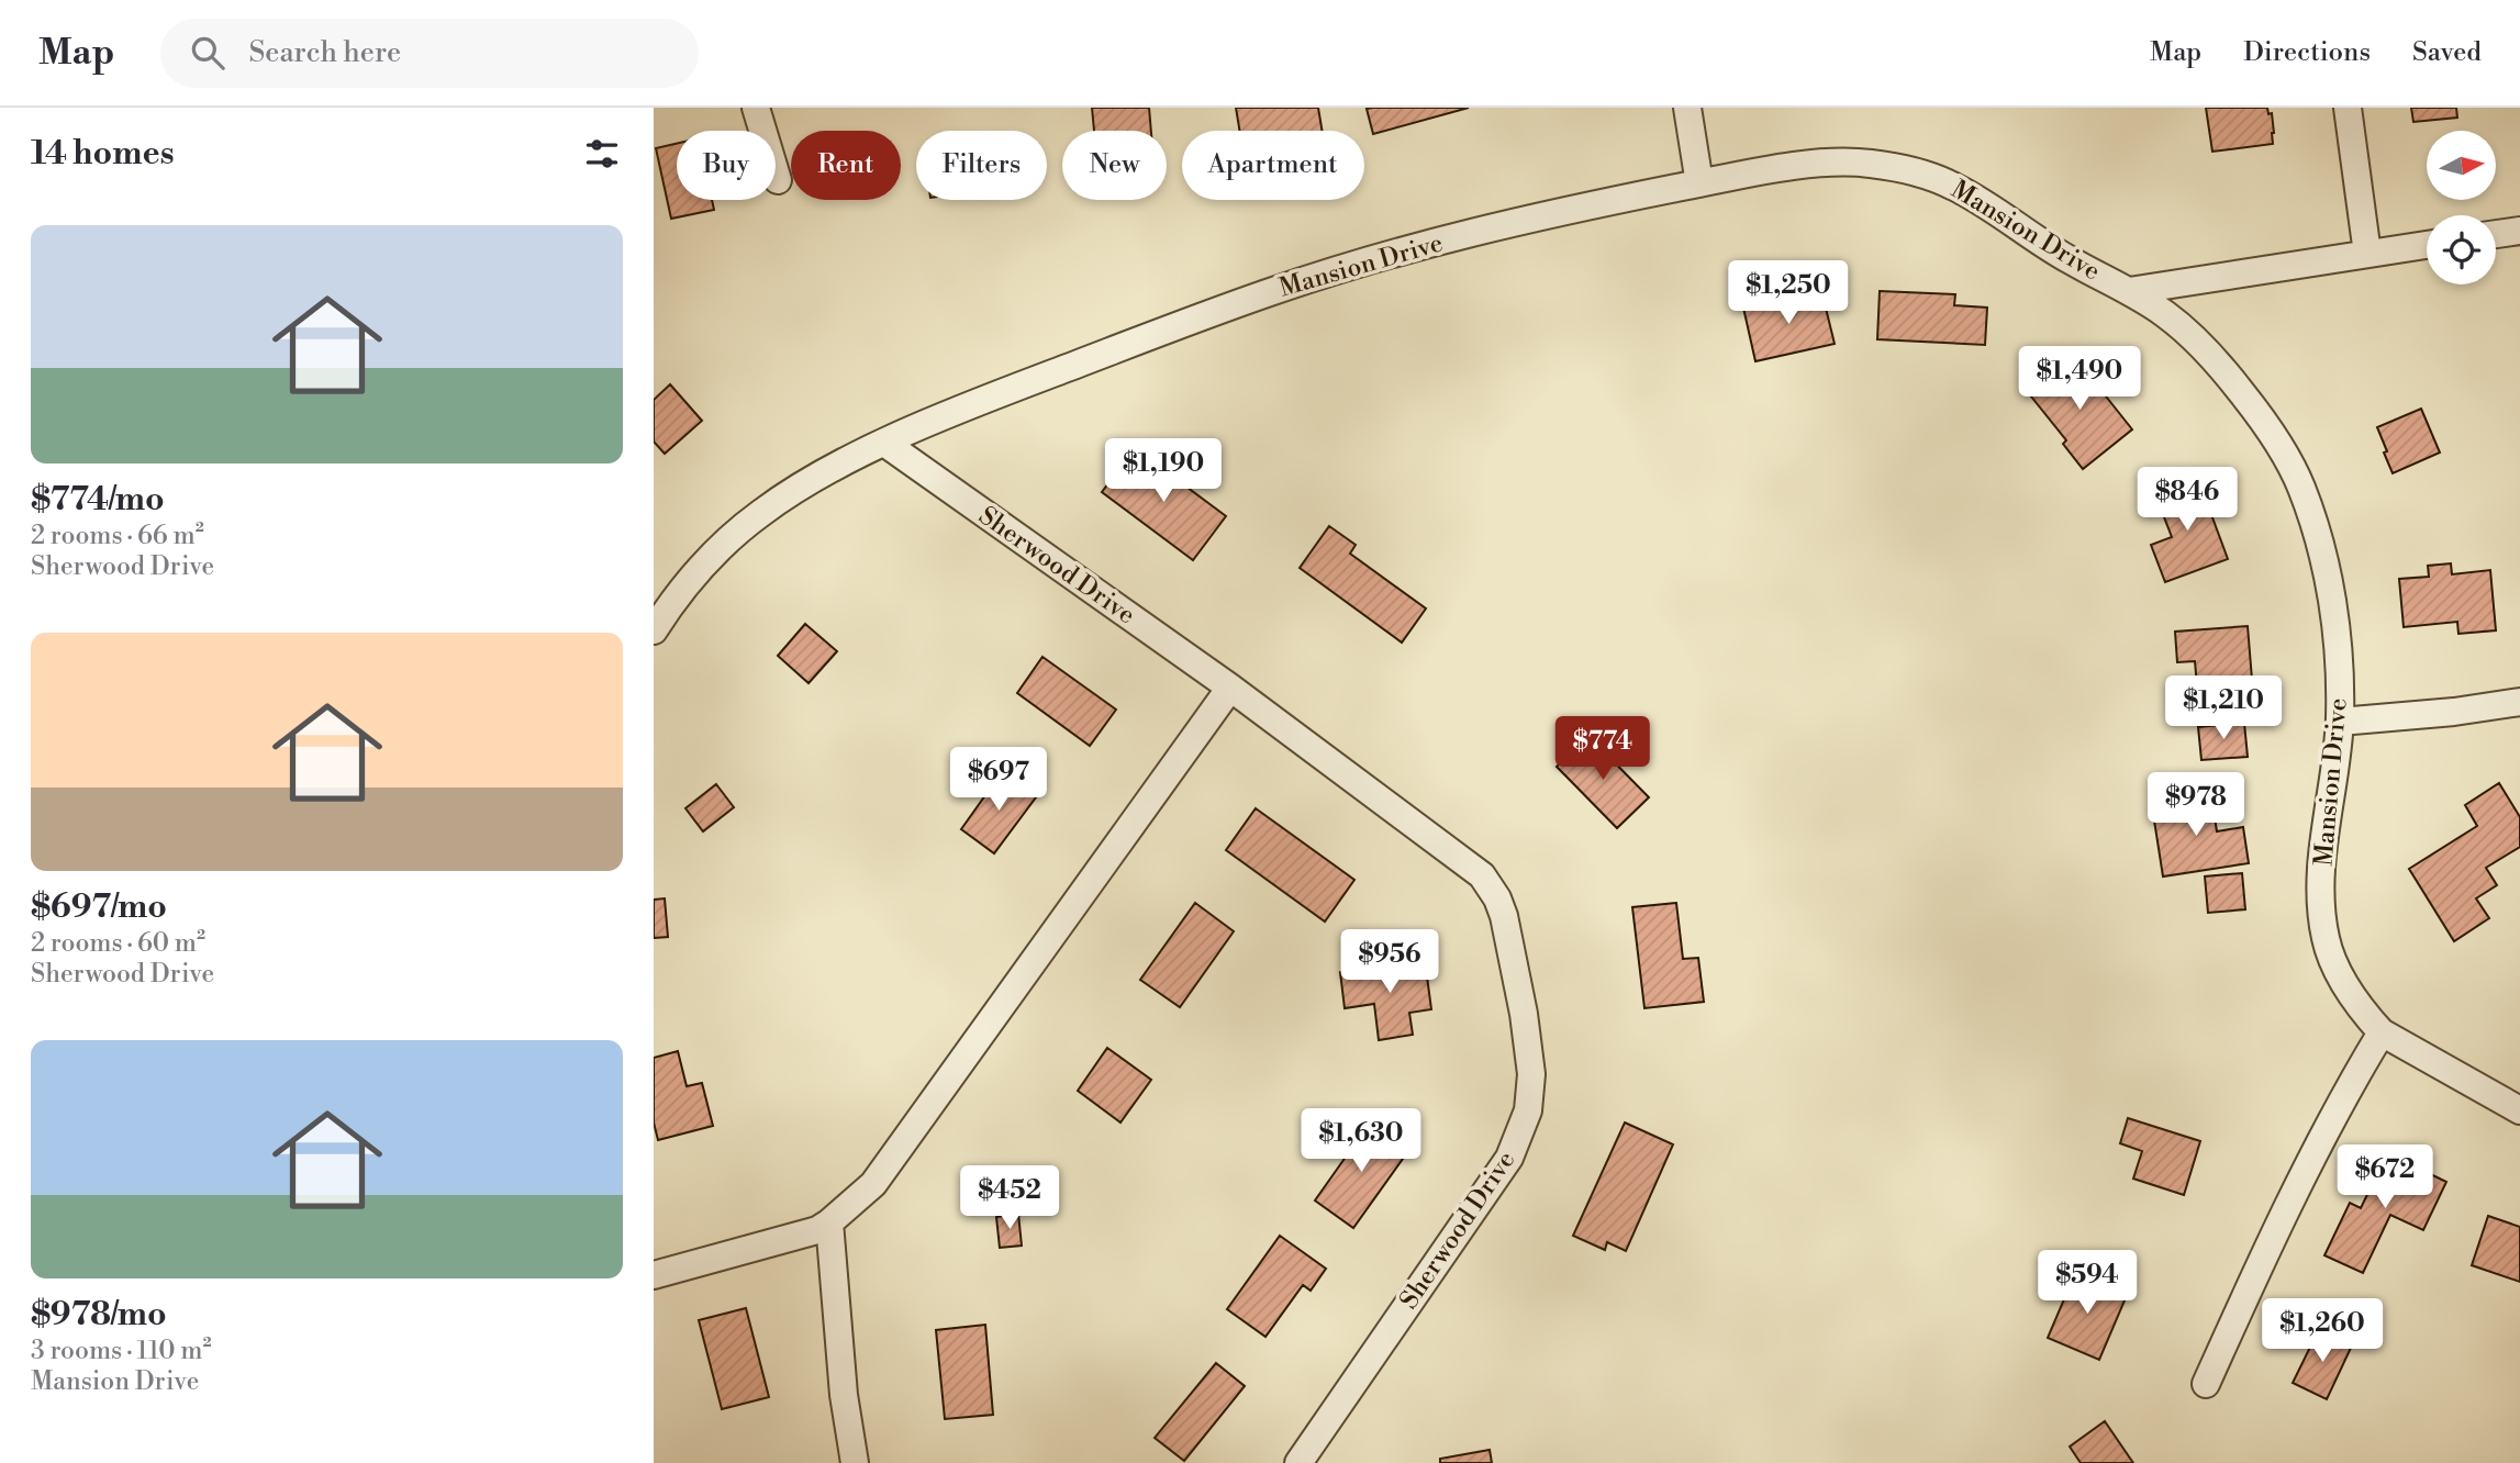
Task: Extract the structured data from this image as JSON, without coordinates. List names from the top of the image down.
{
  "streets": {
    "street": ["Mansion Drive", "Sherwood Drive"]
  },
  "crossings": [
    ["Mansion Drive", "Sherwood Drive"]
  ],
  "north": "right",
  "page": {
    "header": "Map",
    "search": "Search here",
    "nav": ["Map", "Directions", "Saved"],
    "heading": "14 homes",
    "chip": [
      "Buy",
      "Rent",
      "Filters",
      "New",
      "Apartment"
    ],
    "list": [
      {
        "name": "$774/mo",
        "note": "2 rooms · 66 m² · Sherwood Drive"
      },
      {
        "name": "$697/mo",
        "note": "2 rooms · 60 m² · Sherwood Drive"
      },
      {
        "name": "$978/mo",
        "note": "3 rooms · 110 m² · Mansion Drive"
      }
    ],
    "price": [
      "$1,250",
      "$1,490",
      "$1,190",
      "$846",
      "$1,210",
      "$774",
      "$697",
      "$978",
      "$956",
      "$1,630",
      "$672",
      "$452",
      "$594",
      "$1,260"
    ]
  }
}
